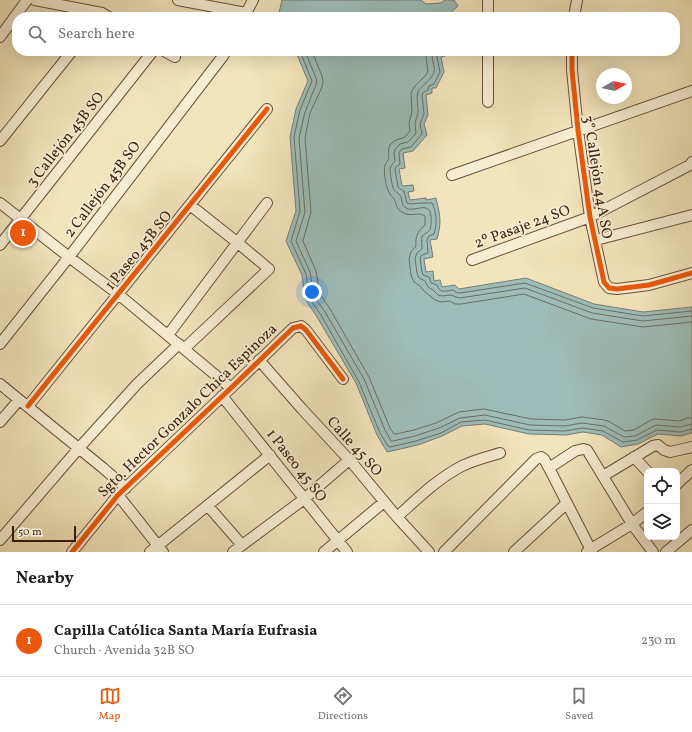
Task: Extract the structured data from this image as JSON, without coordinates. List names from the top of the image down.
{
  "streets": {
    "street": [
      "3 Callejón 45B SO",
      "3° Callejón 44A SO",
      "2 Callejón 45B SO",
      "2º Pasaje 24 SO",
      "1 Paseo 45B SO",
      "Sgto. Hector Gonzalo Chica Espinoza",
      "Calle 45 SO",
      "1 Paseo 45 SO"
    ]
  },
  "crossings": [
    ["3° Callejón 44A SO", "2º Pasaje 24 SO"],
    ["Sgto. Hector Gonzalo Chica Espinoza", "Calle 45 SO"],
    ["Sgto. Hector Gonzalo Chica Espinoza", "1 Paseo 45 SO"]
  ],
  "scale_bar": "50 m",
  "north": "right",
  "page": {
    "search": "Search here",
    "pins": "1",
    "scale": "50 m",
    "heading": "Nearby",
    "list": [
      {
        "mark": "1",
        "name": "Capilla Católica Santa María Eufrasia",
        "note": "Church · Avenida 32B SO",
        "value": "230 m"
      }
    ],
    "nav": ["Map", "Directions", "Saved"]
  }
}
